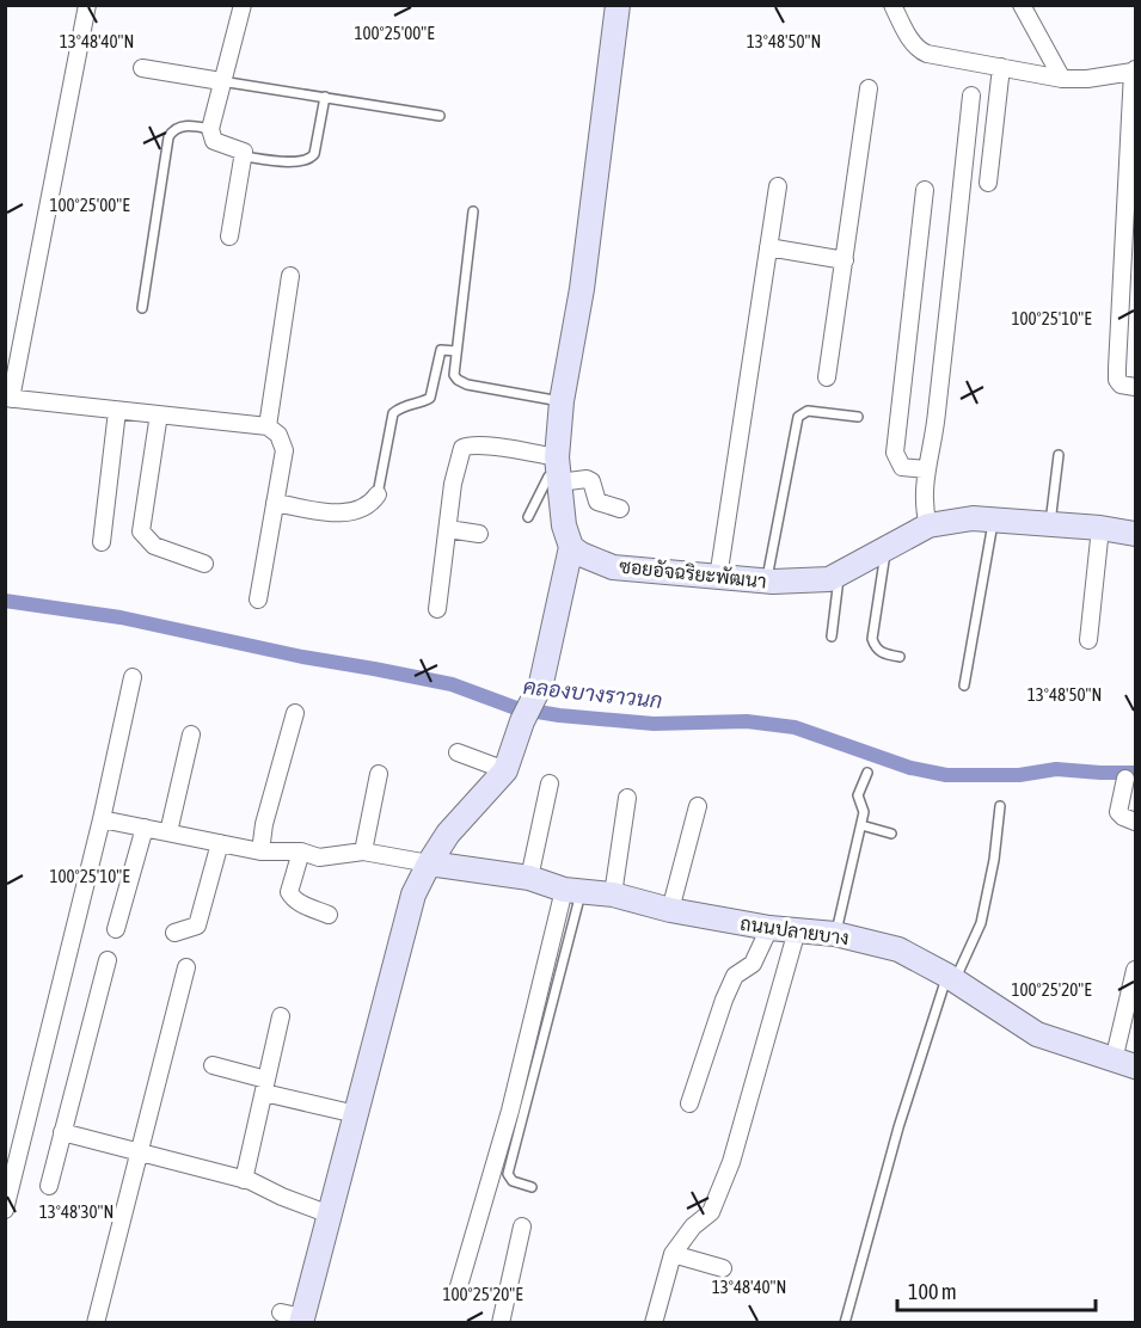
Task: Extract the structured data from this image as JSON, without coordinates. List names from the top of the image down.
{
  "streets": {
    "street": ["ซอยอัจฉริยะพัฒนา", "ถนนปลายบาง"]
  },
  "water": ["คลองบางราวนก"],
  "scale_bar": "100 m",
  "coordinates": [
    "100°25'00\"E",
    "13°48'40\"N",
    "13°48'50\"N",
    "100°25'10\"E",
    "100°25'20\"E",
    "13°48'30\"N"
  ]
}
